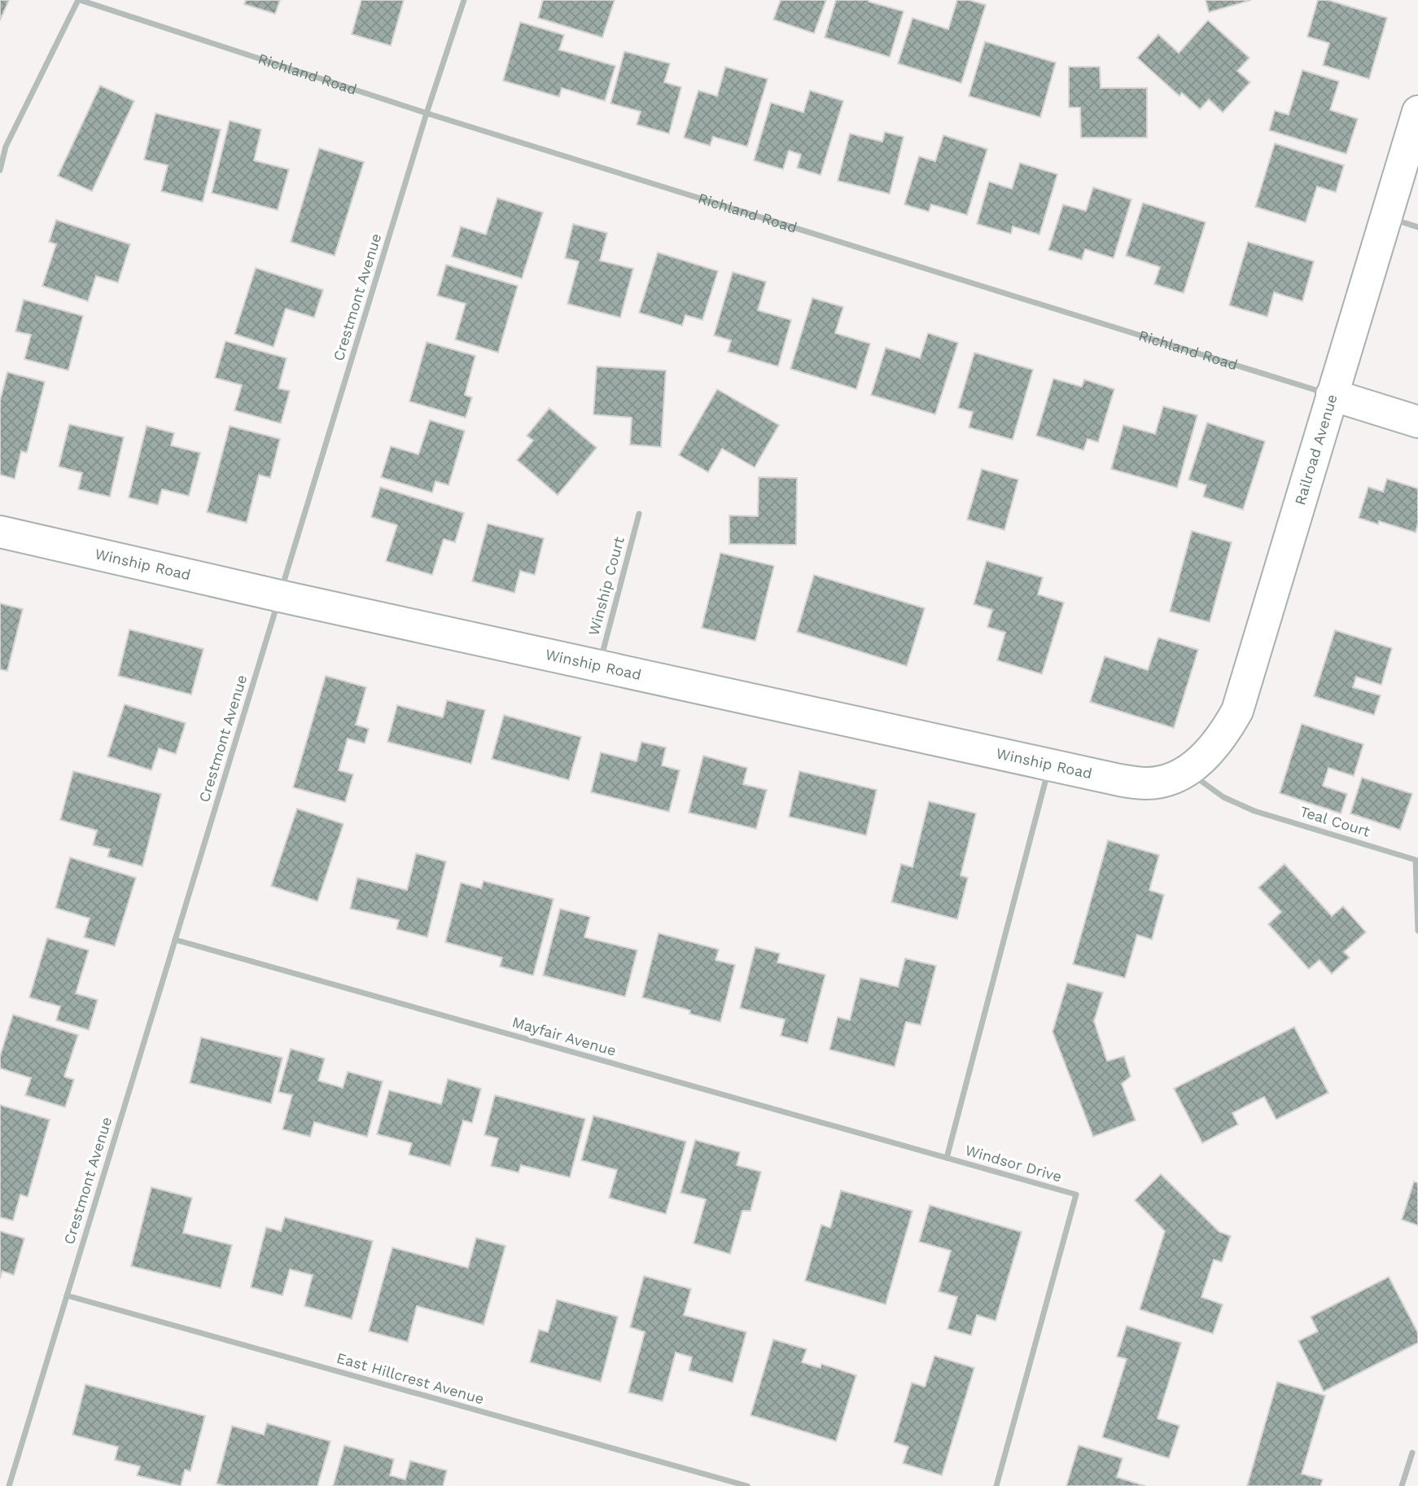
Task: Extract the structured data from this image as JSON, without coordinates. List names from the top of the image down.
{
  "streets": {
    "street": [
      "Richland Road",
      "Crestmont Avenue",
      "Railroad Avenue",
      "Winship Road",
      "Winship Court",
      "Teal Court",
      "Mayfair Avenue",
      "Windsor Drive",
      "East Hillcrest Avenue"
    ]
  },
  "crossings": [
    ["Richland Road", "Crestmont Avenue"],
    ["Richland Road", "Railroad Avenue"],
    ["Crestmont Avenue", "Winship Road"],
    ["Crestmont Avenue", "Mayfair Avenue"],
    ["Crestmont Avenue", "East Hillcrest Avenue"],
    ["Railroad Avenue", "Winship Road"],
    ["Railroad Avenue", "Teal Court"],
    ["Winship Road", "Winship Court"],
    ["Winship Road", "Teal Court"],
    ["Winship Road", "Windsor Drive"],
    ["Mayfair Avenue", "Windsor Drive"]
  ]
}
